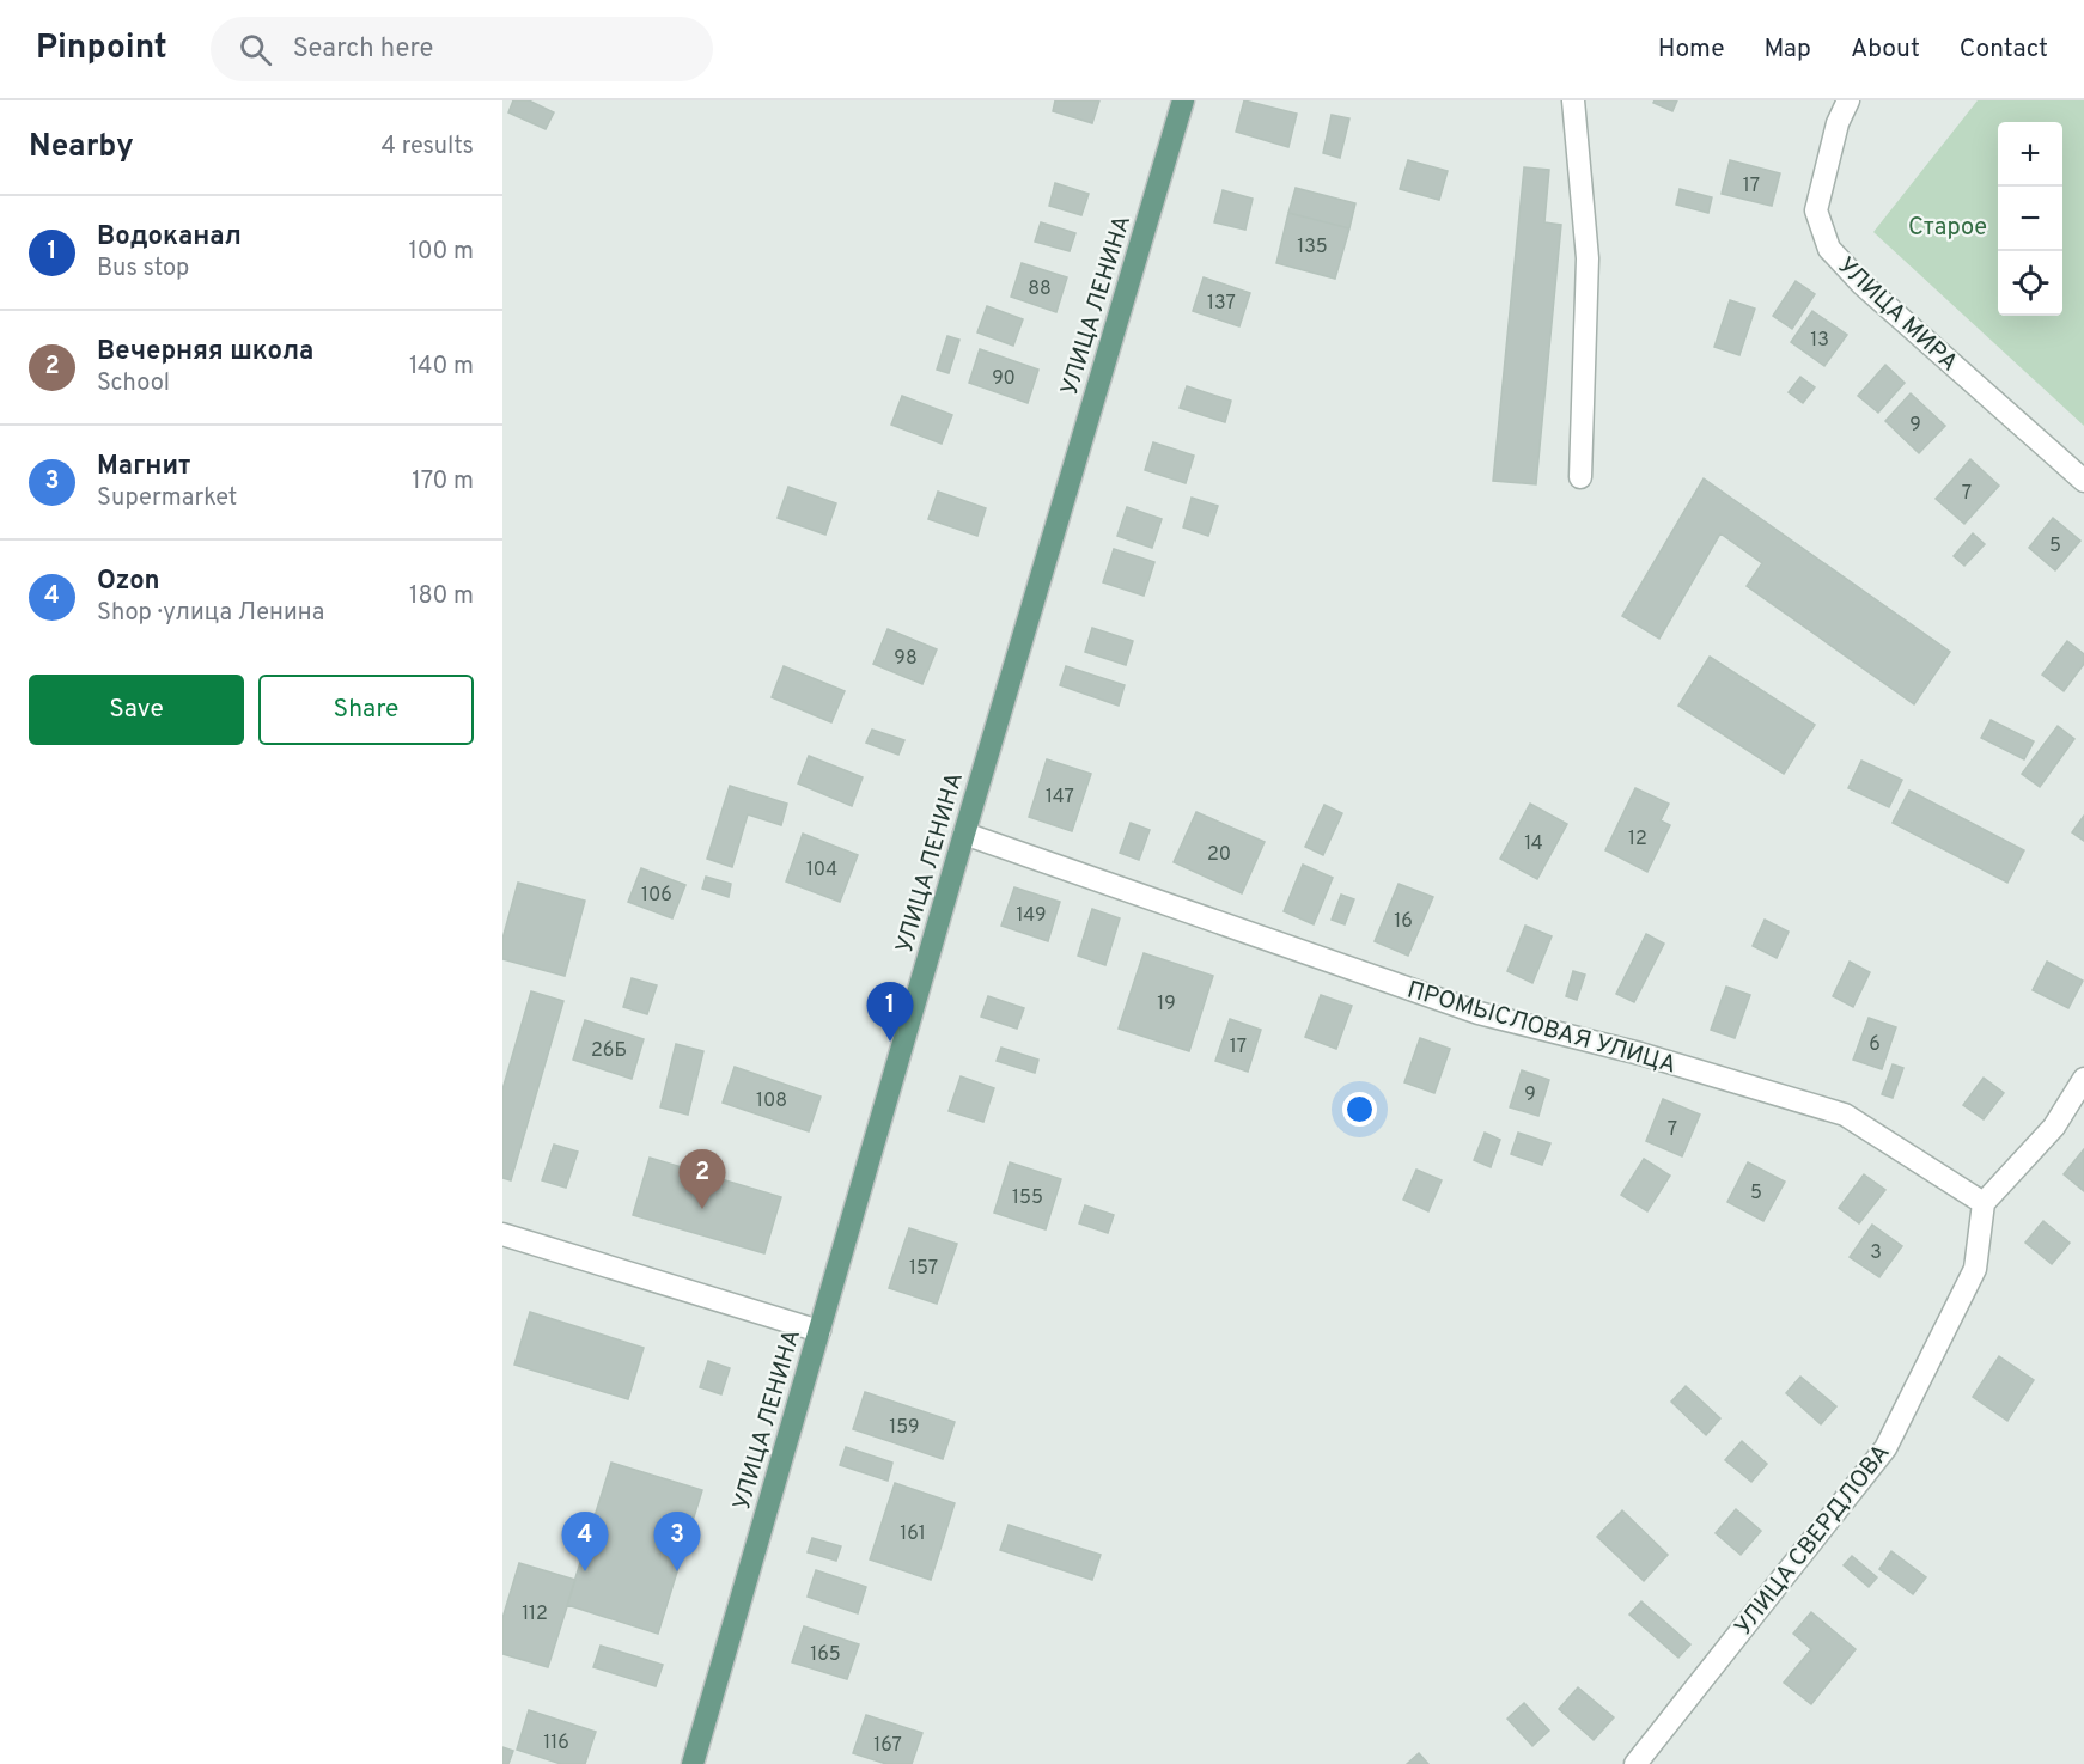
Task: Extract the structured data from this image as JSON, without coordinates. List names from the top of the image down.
{
  "streets": {
    "main road": ["УЛИЦА ЛЕНИНА"],
    "street": ["УЛИЦА МИРА", "ПРОМЫСЛОВАЯ УЛИЦА", "УЛИЦА СВЕРДЛОВА"]
  },
  "crossings": [
    ["УЛИЦА ЛЕНИНА", "ПРОМЫСЛОВАЯ УЛИЦА"],
    ["ПРОМЫСЛОВАЯ УЛИЦА", "УЛИЦА СВЕРДЛОВА"]
  ],
  "parks": ["Старое"],
  "house_numbers": [
    "17",
    "135",
    "88",
    "137",
    "13",
    "90",
    "9",
    "7",
    "5",
    "98",
    "147",
    "12",
    "14",
    "20",
    "104",
    "106",
    "149",
    "16",
    "19",
    "6",
    "17",
    "26Б",
    "9",
    "108",
    "7",
    "5",
    "155",
    "3",
    "157",
    "159",
    "161",
    "112",
    "165",
    "116",
    "167"
  ],
  "page": {
    "header": "Pinpoint",
    "search": "Search here",
    "nav": [
      "Home",
      "Map",
      "About",
      "Contact"
    ],
    "heading": ["Nearby", "4 results"],
    "map_buttons": ["+", "−"],
    "list": [
      {
        "mark": "1",
        "name": "Водоканал",
        "note": "Bus stop",
        "value": "100 m"
      },
      {
        "mark": "2",
        "name": "Вечерняя школа",
        "note": "School",
        "value": "140 m"
      },
      {
        "mark": "3",
        "name": "Магнит",
        "note": "Supermarket",
        "value": "170 m"
      },
      {
        "mark": "4",
        "name": "Ozon",
        "note": "Shop · улица Ленина",
        "value": "180 m"
      }
    ],
    "buttons": ["Save", "Share"],
    "pins": [
      "1",
      "2",
      "3",
      "4"
    ]
  }
}
